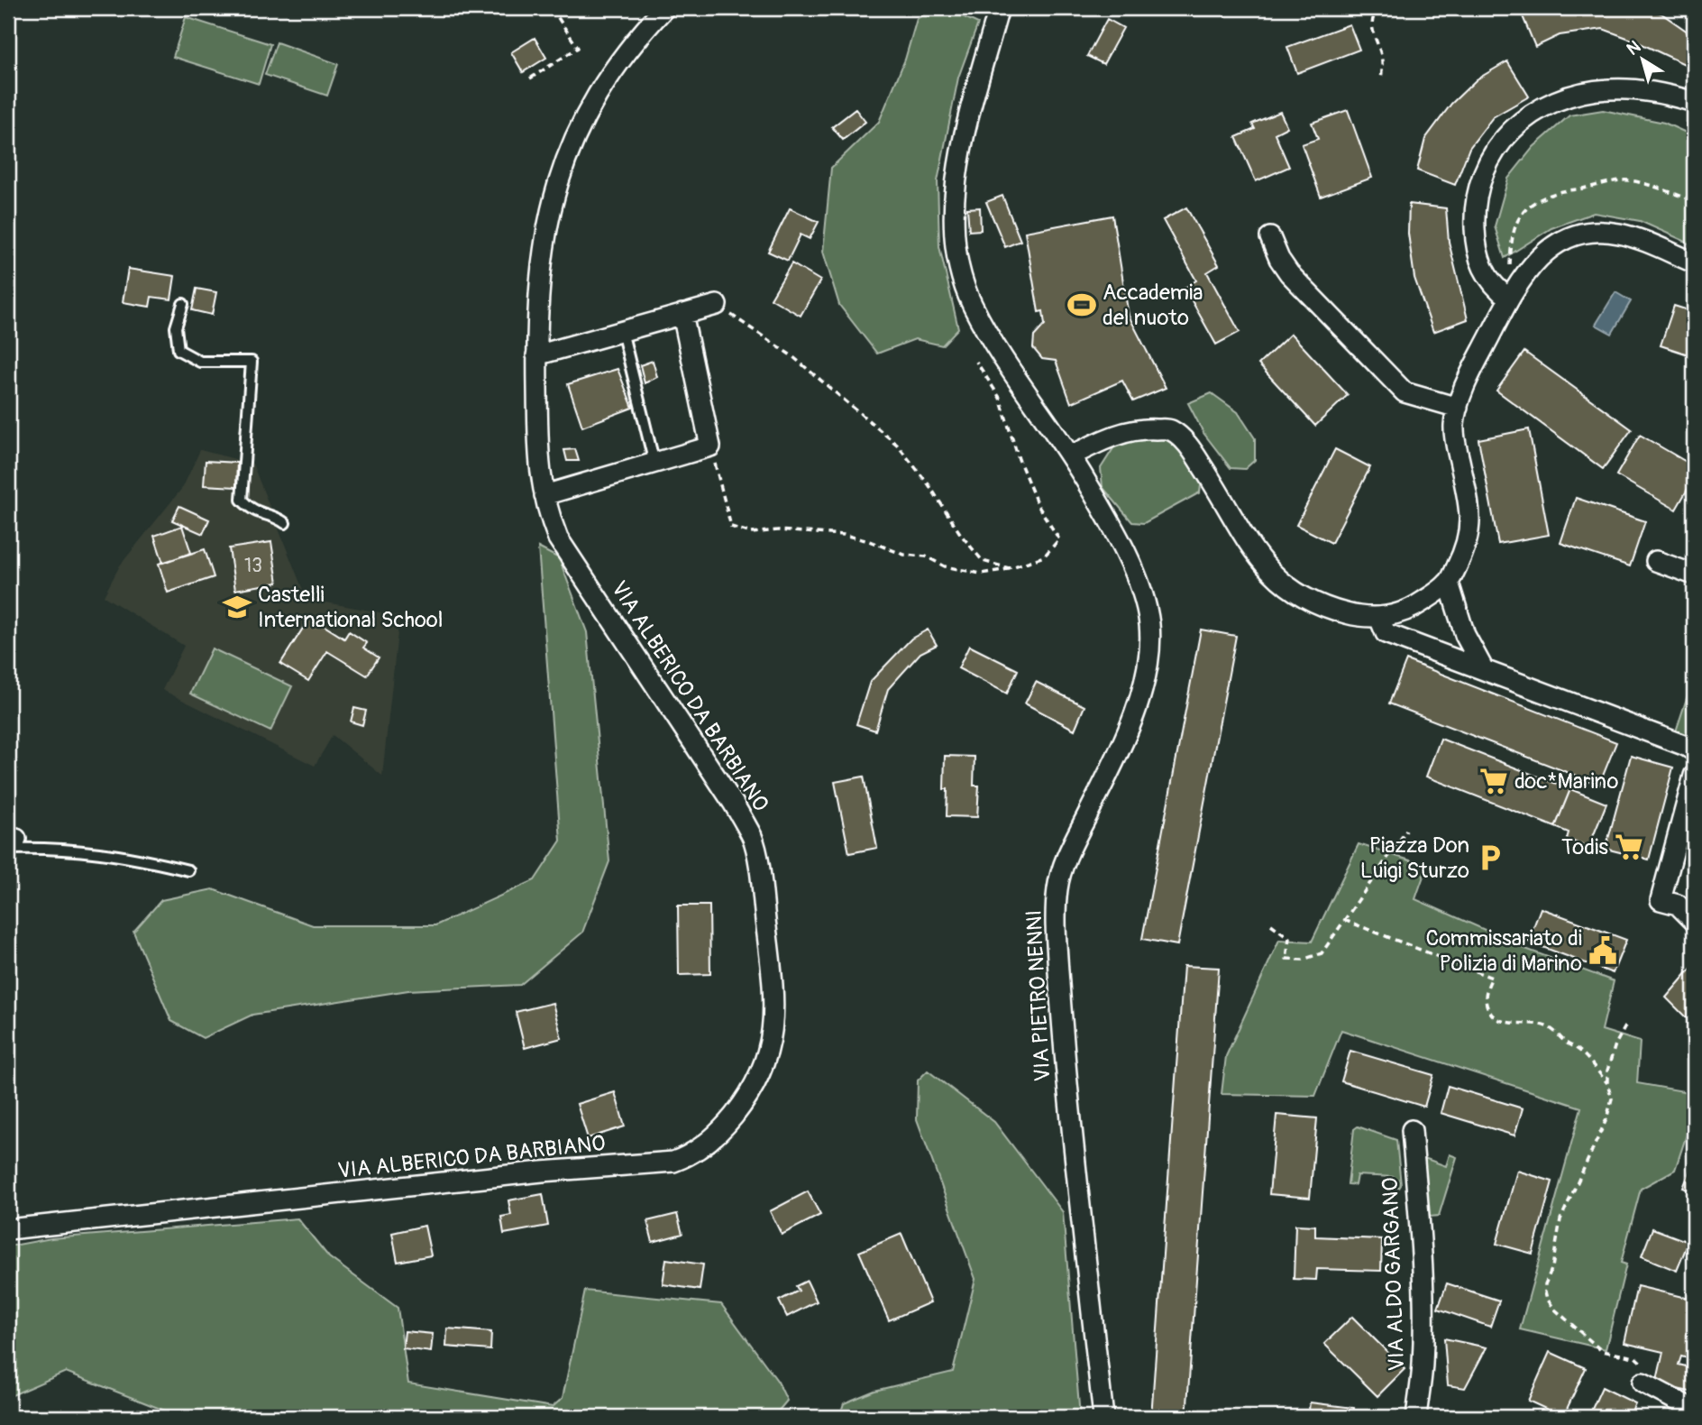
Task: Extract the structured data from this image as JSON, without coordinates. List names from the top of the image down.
{
  "streets": {
    "street": ["VIA ALBERICO DA BARBIANO", "VIA PIETRO NENNI", "VIA ALDO GARGANO"]
  },
  "places": {
    "sports": ["Accademia del nuoto"],
    "school or university": ["Castelli International School"],
    "supermarket": ["doc*Marino", "Todis"],
    "parking": ["Piazza Don Luigi Sturzo"],
    "public building": ["Commissariato di Polizia di Marino"]
  },
  "house_numbers": ["13"],
  "north": "top left"
}
